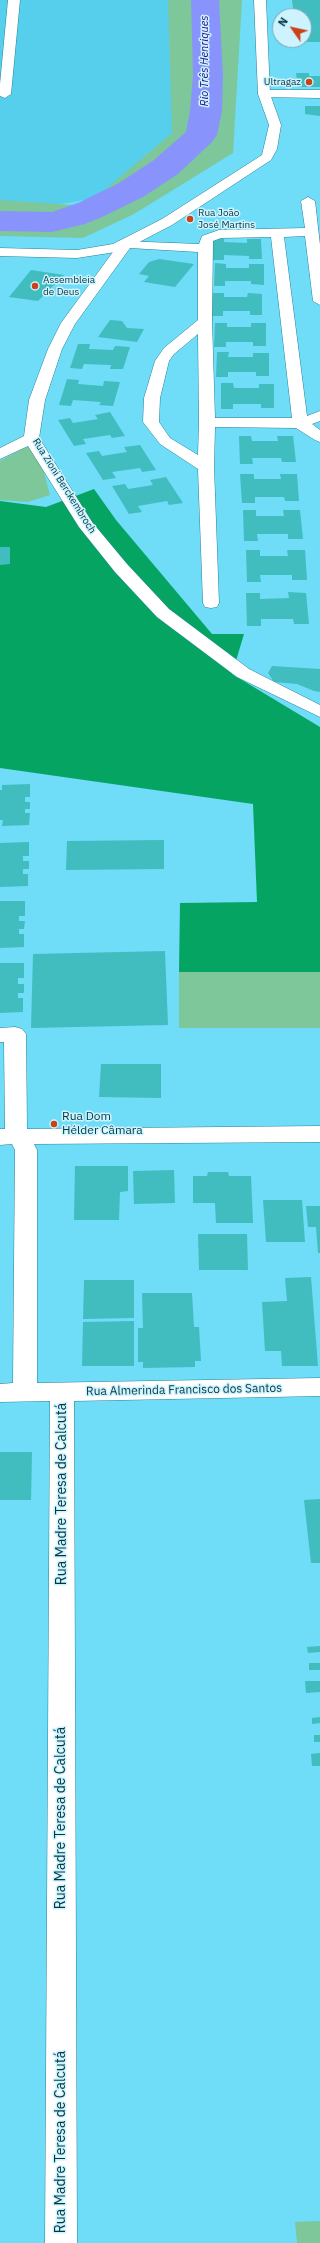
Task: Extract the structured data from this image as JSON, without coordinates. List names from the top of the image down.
{
  "streets": {
    "street": ["Rua Zioni Berckembroch", "Rua Almerinda Francisco dos Santos", "Rua Madre Teresa de Calcutá"]
  },
  "crossings": [
    ["Rua Almerinda Francisco dos Santos", "Rua Madre Teresa de Calcutá"]
  ],
  "water": ["Rio Três Henriques"],
  "places": [
    "Ultragaz",
    "Rua João José Martins",
    "Assembleia de Deus",
    "Rua Dom Hélder Câmara"
  ],
  "north": "top left"
}
